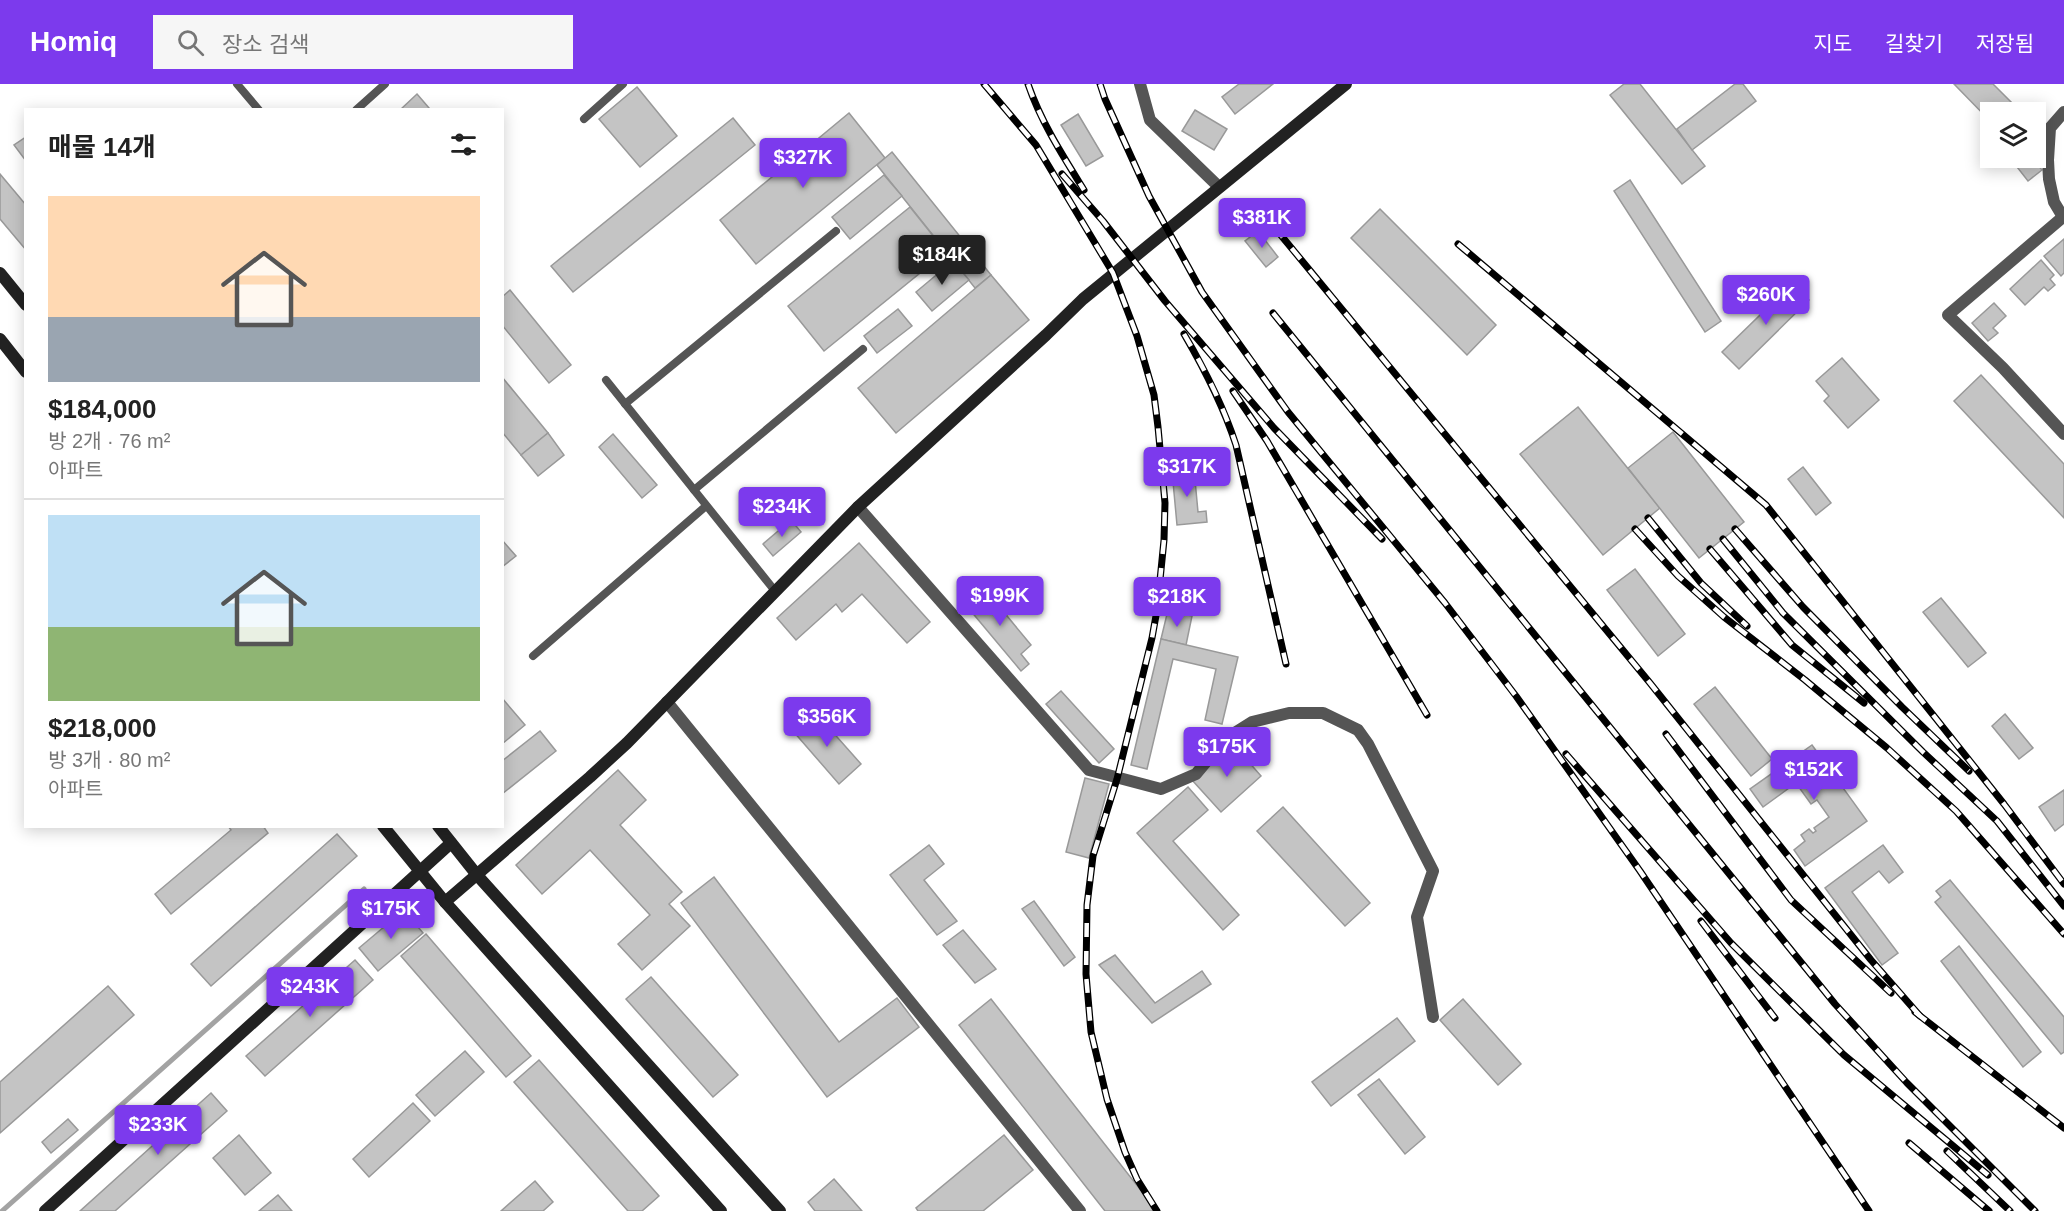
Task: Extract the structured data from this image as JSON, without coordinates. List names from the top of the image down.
{
  "page": {
    "header": "Homiq",
    "search": "장소 검색",
    "nav": ["지도", "길찾기", "저장됨"],
    "heading": "매물 14개",
    "price": [
      "$327K",
      "$381K",
      "$184K",
      "$260K",
      "$317K",
      "$234K",
      "$199K",
      "$218K",
      "$356K",
      "$175K",
      "$152K",
      "$175K",
      "$243K",
      "$233K"
    ],
    "list": [
      {
        "name": "$184,000",
        "note": "방 2개 · 76 m² · 아파트"
      },
      {
        "name": "$218,000",
        "note": "방 3개 · 80 m² · 아파트"
      }
    ]
  }
}
